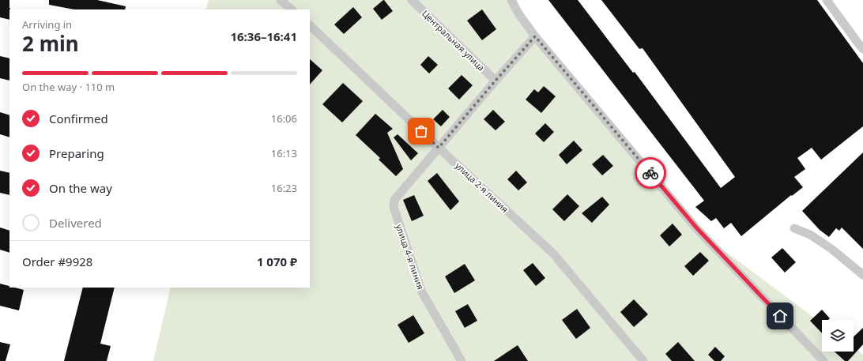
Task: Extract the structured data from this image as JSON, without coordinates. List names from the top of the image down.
{
  "streets": {
    "street": ["Центральная улица", "улица 2-я линия", "улица 4-я линия"]
  },
  "crossings": [
    ["улица 2-я линия", "улица 4-я линия"]
  ],
  "page": {
    "heading": ["2 min", "Arriving in", "16:36–16:41"],
    "panel": ["Order #9928", "1 070 ₽"],
    "bar": "On the way · 110 m",
    "list": [
      ["Confirmed", "16:06"],
      ["Preparing", "16:13"],
      ["On the way", "16:23"],
      "Delivered"
    ]
  }
}
